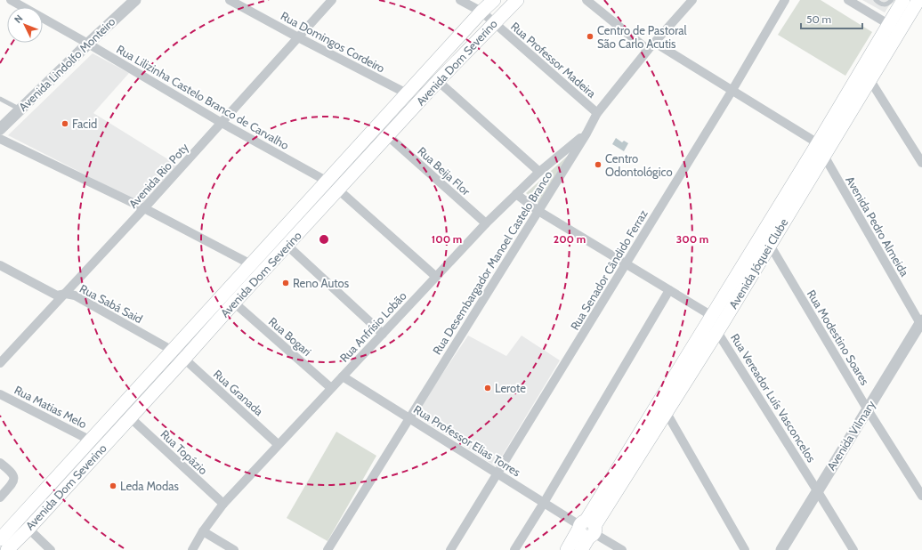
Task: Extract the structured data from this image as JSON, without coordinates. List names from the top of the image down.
{
  "streets": {
    "main road": ["Avenida Dom Severino", "Avenida Jóquei Clube"],
    "street": [
      "Rua Domingos Cordeiro",
      "Rua Professor Madeira",
      "Avenida Lindolfo Monteiro",
      "Rua Lilizinha Castelo Branco de Carvalho",
      "Rua Beija Flor",
      "Avenida Rio Poty",
      "Avenida Pedro Almeida",
      "Rua Desembargador Manoel Castelo Branco",
      "Rua Senador Cândido Ferraz",
      "Rua Sabá Said",
      "Rua Anfrísio Lobão",
      "Rua Bogari",
      "Rua Modestino Soares",
      "Rua Granada",
      "Rua Vereador Luís Vasconcelos",
      "Rua Matias Melo",
      "Avenida Vilmary",
      "Rua Professor Elias Torres",
      "Rua Topázio"
    ]
  },
  "crossings": [
    ["Rua Domingos Cordeiro", "Avenida Dom Severino"],
    ["Rua Domingos Cordeiro", "Avenida Rio Poty"],
    ["Rua Professor Madeira", "Avenida Dom Severino"],
    ["Rua Professor Madeira", "Rua Desembargador Manoel Castelo Branco"],
    ["Avenida Dom Severino", "Rua Lilizinha Castelo Branco de Carvalho"],
    ["Avenida Dom Severino", "Rua Beija Flor"],
    ["Avenida Dom Severino", "Rua Sabá Said"],
    ["Avenida Dom Severino", "Rua Bogari"],
    ["Avenida Dom Severino", "Rua Granada"],
    ["Avenida Dom Severino", "Rua Matias Melo"],
    ["Avenida Dom Severino", "Rua Topázio"],
    ["Avenida Lindolfo Monteiro", "Rua Lilizinha Castelo Branco de Carvalho"],
    ["Rua Lilizinha Castelo Branco de Carvalho", "Avenida Rio Poty"],
    ["Rua Lilizinha Castelo Branco de Carvalho", "Rua Anfrísio Lobão"],
    ["Rua Beija Flor", "Rua Anfrísio Lobão"],
    ["Avenida Rio Poty", "Rua Sabá Said"],
    ["Avenida Pedro Almeida", "Avenida Jóquei Clube"],
    ["Avenida Pedro Almeida", "Avenida Vilmary"],
    ["Rua Desembargador Manoel Castelo Branco", "Rua Anfrísio Lobão"],
    ["Rua Desembargador Manoel Castelo Branco", "Rua Professor Elias Torres"],
    ["Avenida Jóquei Clube", "Rua Modestino Soares"],
    ["Avenida Jóquei Clube", "Rua Vereador Luís Vasconcelos"],
    ["Avenida Jóquei Clube", "Rua Professor Elias Torres"],
    ["Rua Senador Cândido Ferraz", "Rua Professor Elias Torres"],
    ["Rua Sabá Said", "Rua Granada"],
    ["Rua Anfrísio Lobão", "Rua Bogari"],
    ["Rua Anfrísio Lobão", "Rua Granada"],
    ["Rua Anfrísio Lobão", "Rua Professor Elias Torres"],
    ["Rua Anfrísio Lobão", "Rua Topázio"],
    ["Rua Modestino Soares", "Avenida Vilmary"],
    ["Rua Vereador Luís Vasconcelos", "Avenida Vilmary"]
  ],
  "places": [
    "Centro de Pastoral São Carlo Acutis",
    "Facid",
    "Centro Odontológico",
    "Reno Autos",
    "Lerote",
    "Leda Modas"
  ],
  "scale_bar": "50 m",
  "north": "top left",
  "rings": ["100 m", "200 m", "300 m"]
}
